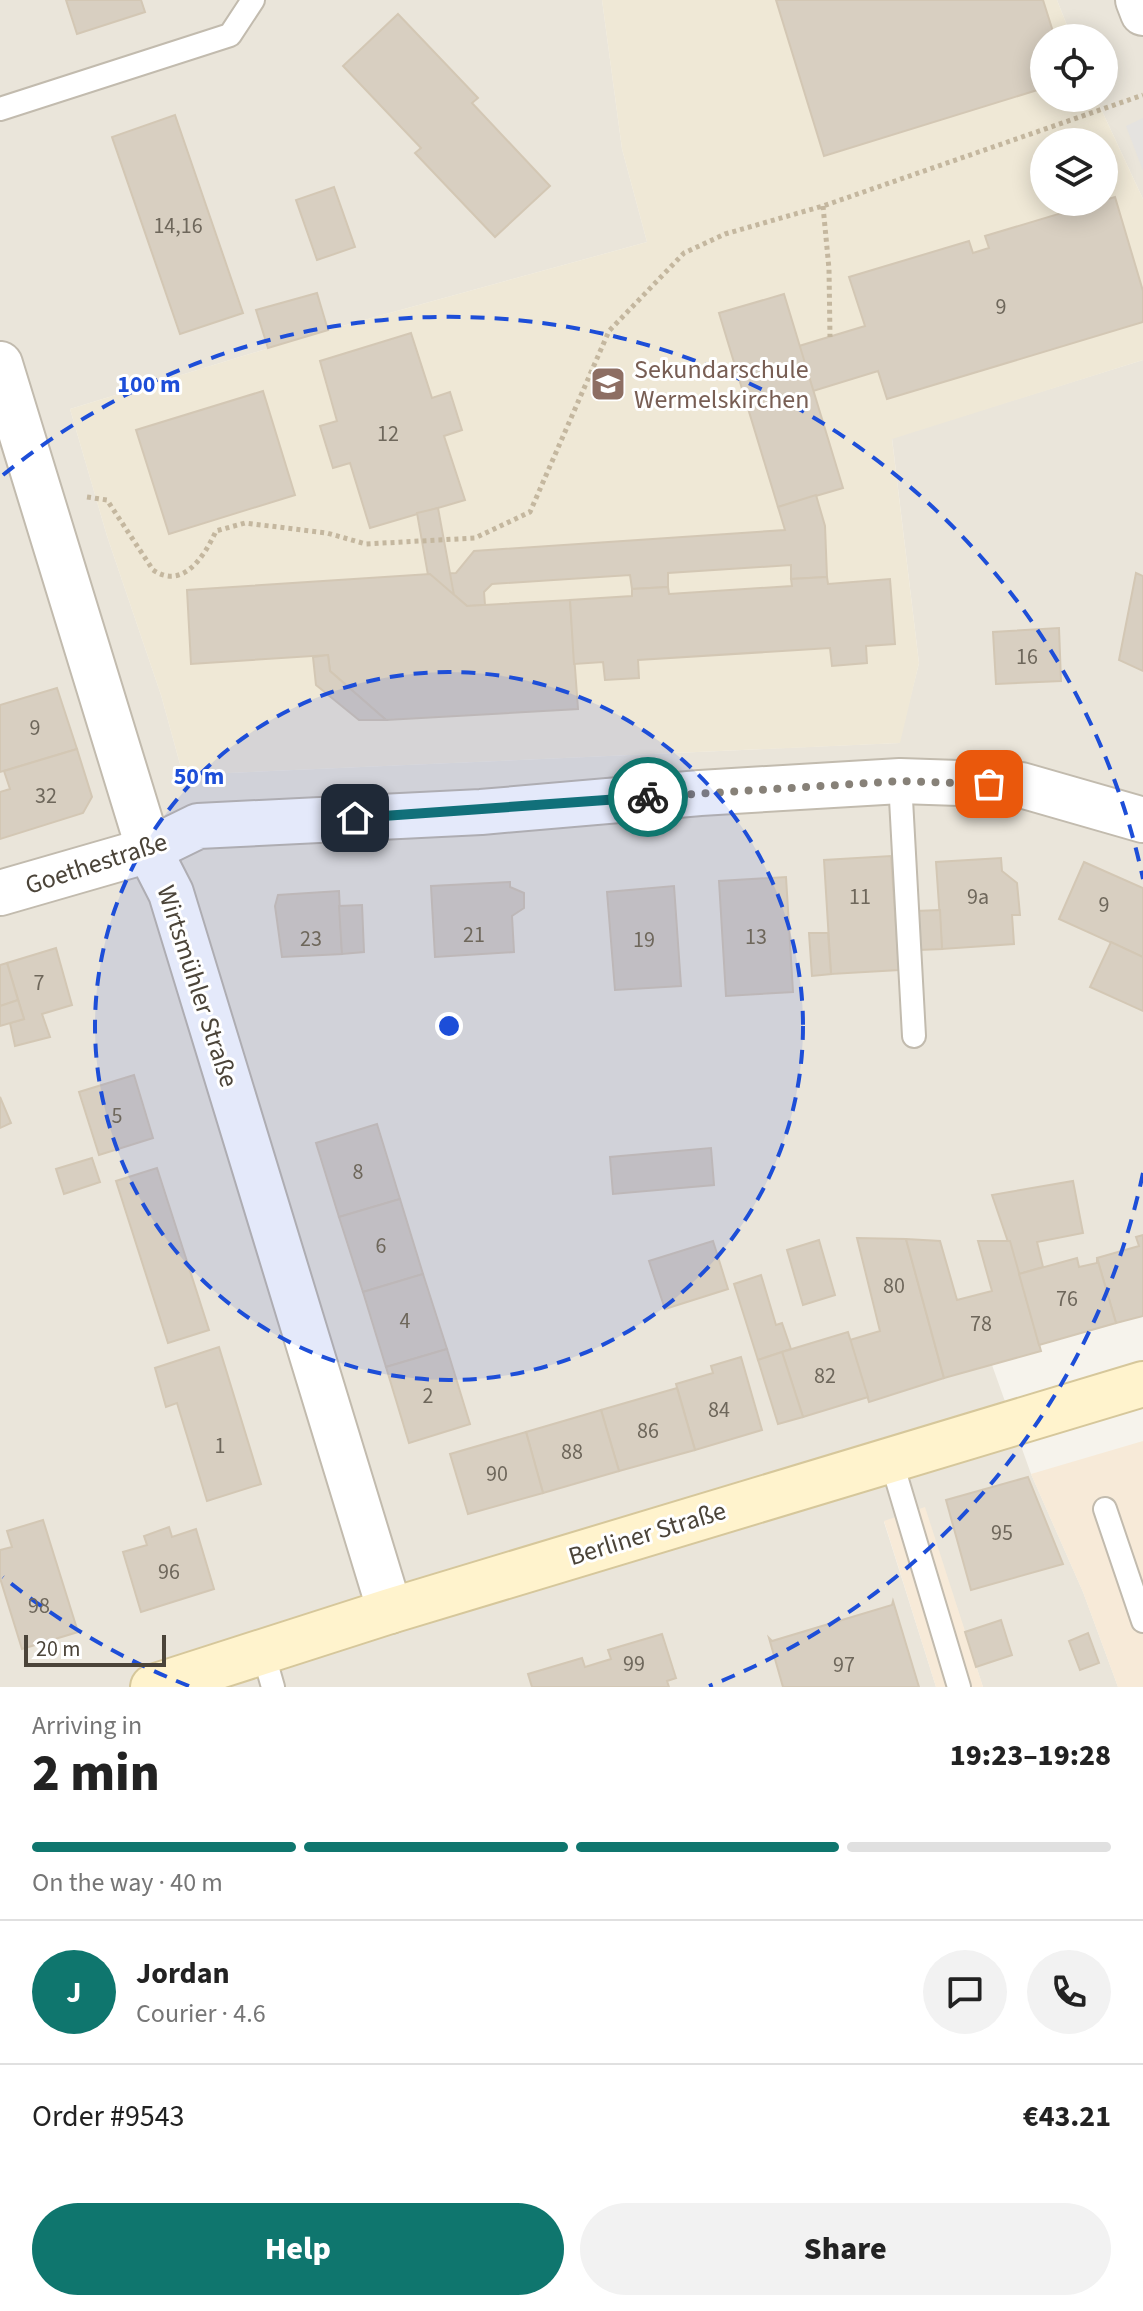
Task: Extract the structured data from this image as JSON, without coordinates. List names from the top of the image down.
{
  "streets": {
    "main road": ["Berliner Straße"],
    "street": ["Goethestraße", "Wirtsmühler Straße"]
  },
  "crossings": [
    ["Goethestraße", "Wirtsmühler Straße"],
    ["Wirtsmühler Straße", "Berliner Straße"]
  ],
  "places": {
    "school or university": ["Sekundarschule Wermelskirchen"]
  },
  "house_numbers": [
    "14,16",
    "9",
    "12",
    "16",
    "9",
    "32",
    "11",
    "9a",
    "9",
    "21",
    "13",
    "23",
    "19",
    "7",
    "5",
    "8",
    "6",
    "80",
    "76",
    "4",
    "78",
    "82",
    "2",
    "84",
    "86",
    "1",
    "88",
    "90",
    "95",
    "96",
    "98",
    "99",
    "97"
  ],
  "scale_bar": "20 m",
  "page": {
    "scale": "20 m",
    "heading": ["2 min", "Arriving in", "19:23–19:28"],
    "panel": [
      "Jordan",
      "Courier · 4.6",
      "Order #9543",
      "€43.21"
    ],
    "bar": "On the way · 40 m",
    "round": "J",
    "buttons": ["Help", "Share"]
  },
  "rings": ["100 m", "50 m"]
}
